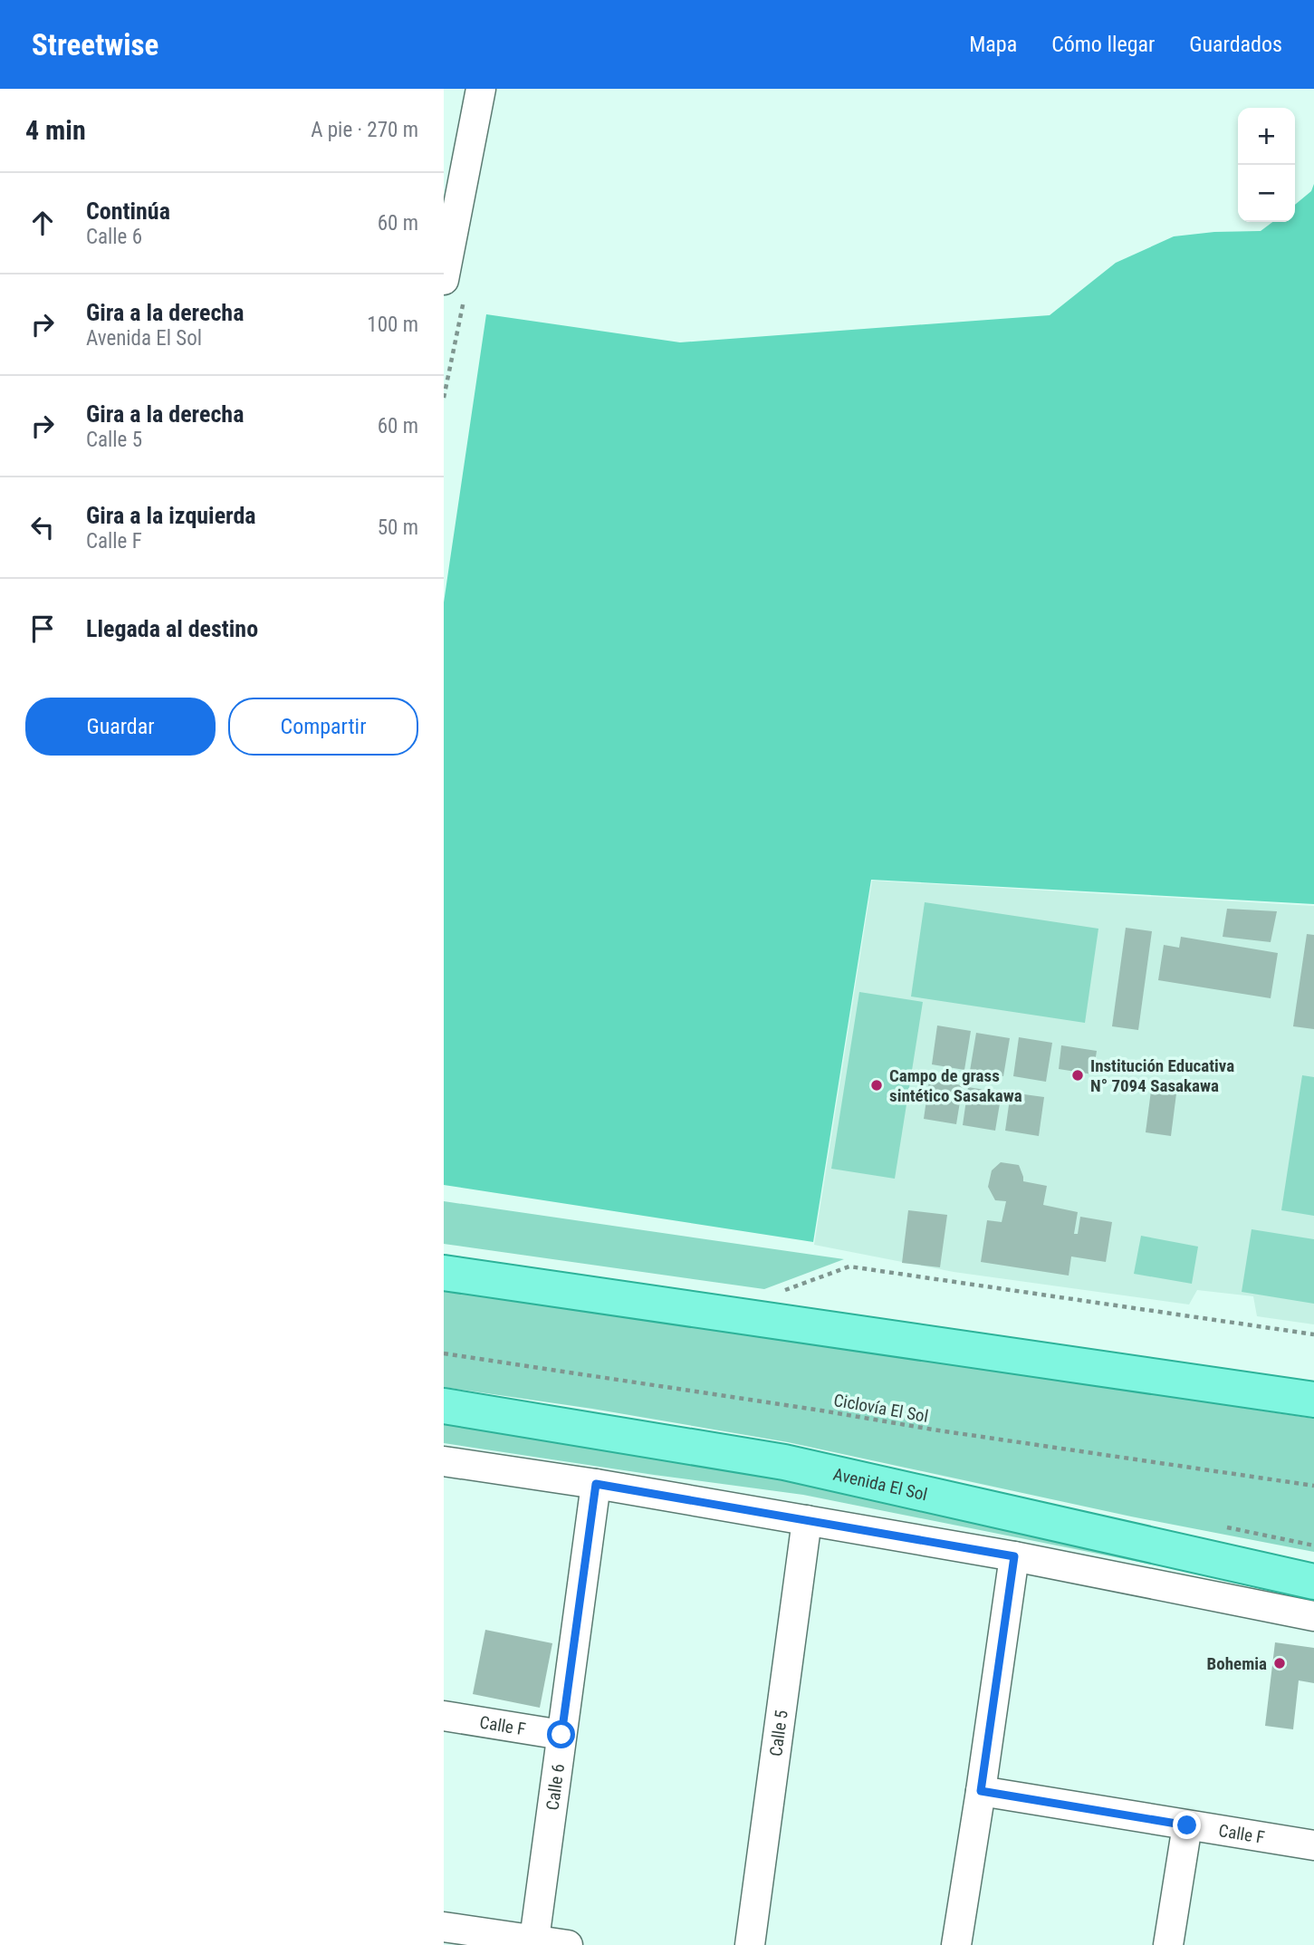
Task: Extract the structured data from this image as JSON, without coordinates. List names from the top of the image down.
{
  "streets": {
    "main road": ["Avenida El Sol"],
    "street": ["Calle F", "Calle 5", "Calle 6"],
    "path": ["Ciclovía El Sol"]
  },
  "crossings": [
    ["Calle F", "Calle 6"]
  ],
  "places": ["Institución Educativa N° 7094 Sasakawa", "Campo de grass sintético Sasakawa", "Bohemia"],
  "page": {
    "header": "Streetwise",
    "nav": ["Mapa", "Cómo llegar", "Guardados"],
    "heading": ["4 min", "A pie · 270 m"],
    "map_buttons": ["+", "−"],
    "list": [
      ["Continúa", "Calle 6", "60 m"],
      ["Gira a la derecha", "Avenida El Sol", "100 m"],
      ["Gira a la derecha", "Calle 5", "60 m"],
      ["Gira a la izquierda", "Calle F", "50 m"],
      "Llegada al destino"
    ],
    "buttons": ["Guardar", "Compartir"]
  }
}
